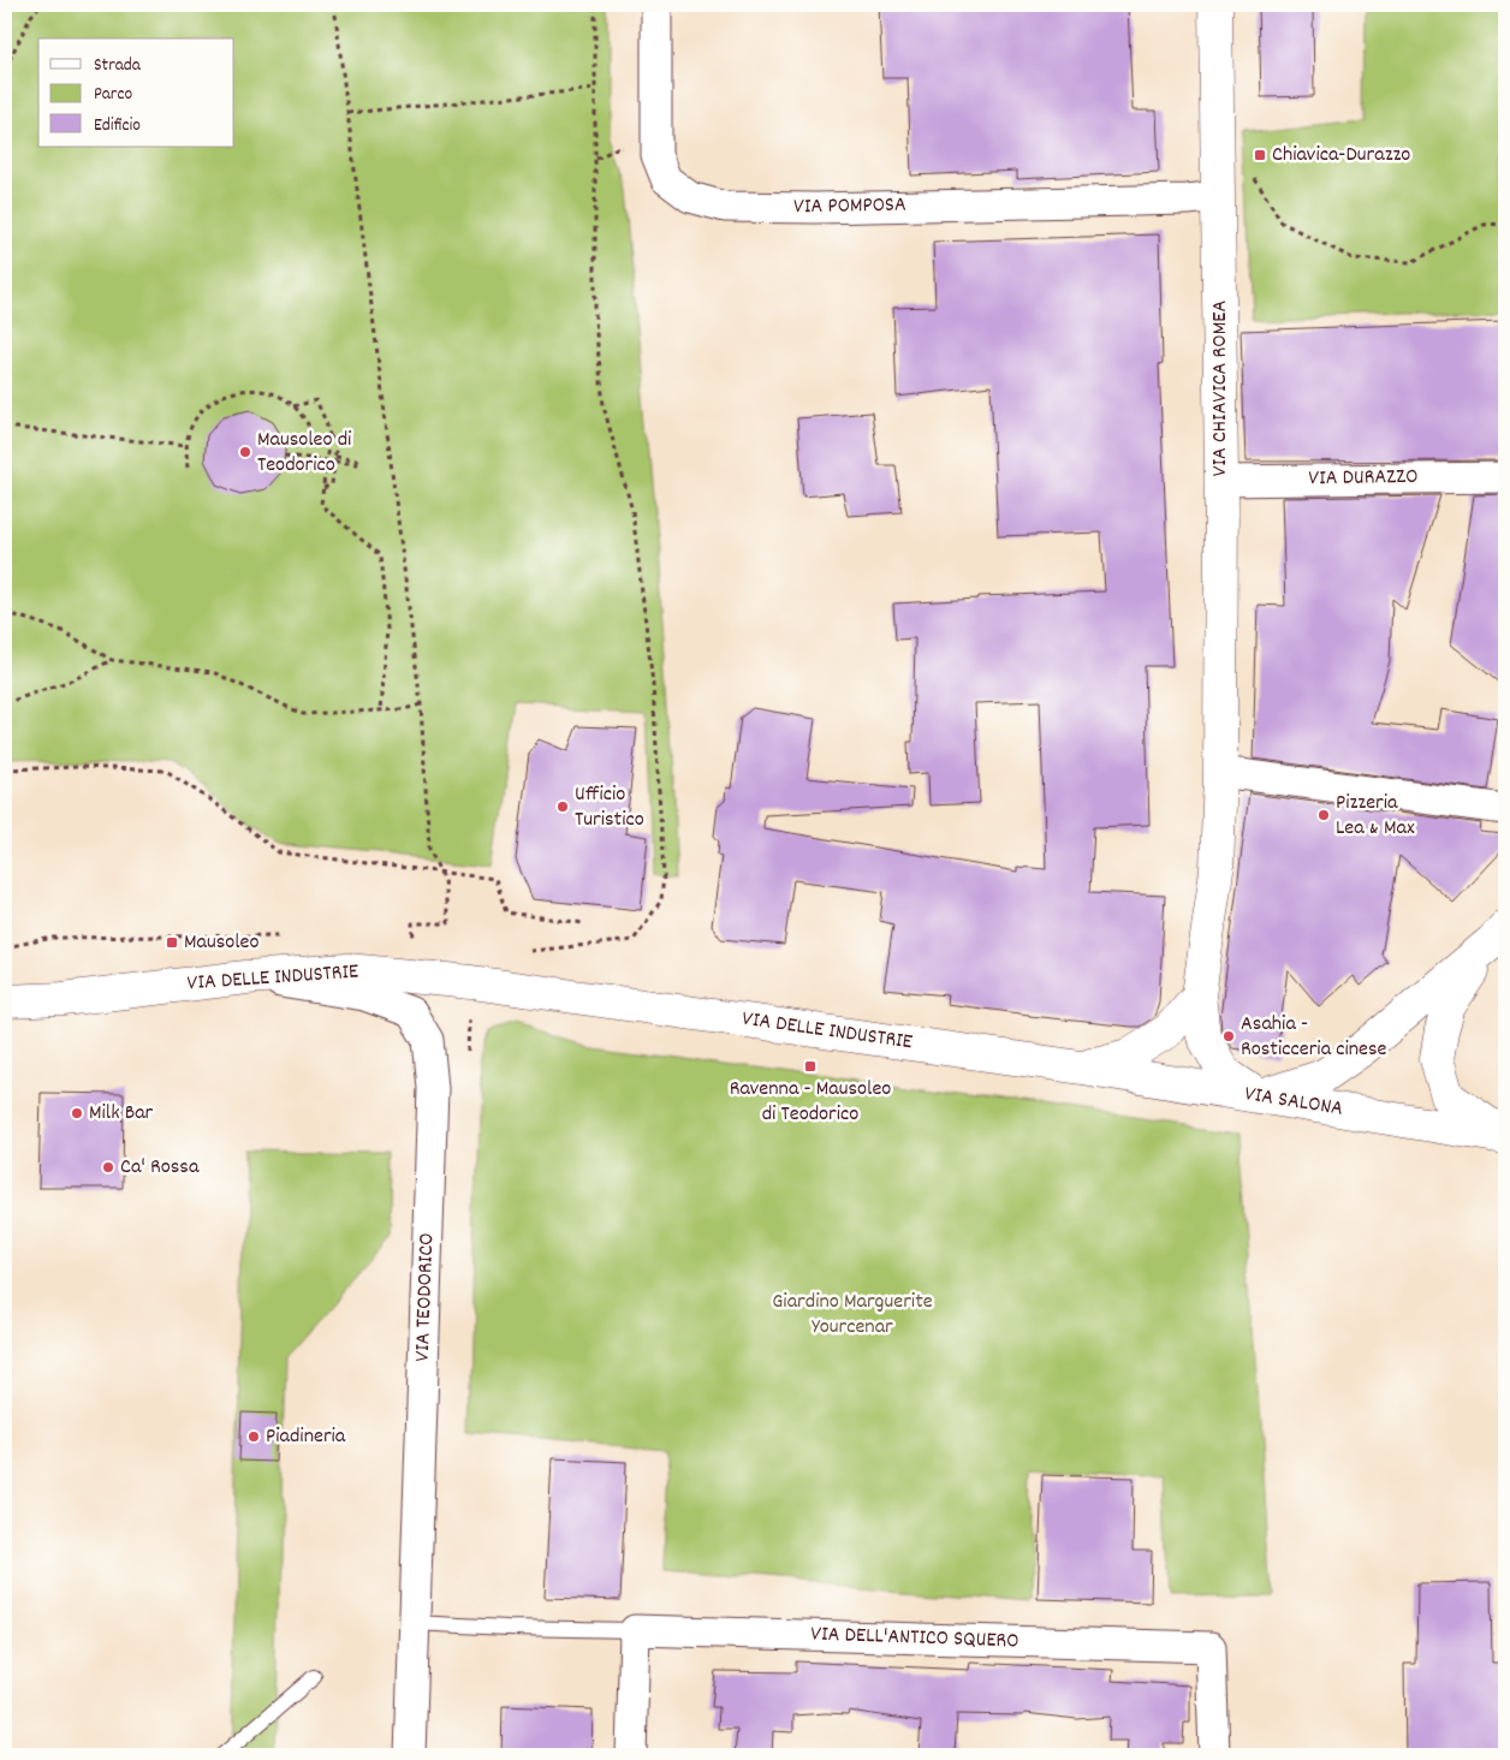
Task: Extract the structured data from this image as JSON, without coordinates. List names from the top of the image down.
{
  "streets": {
    "street": [
      "VIA POMPOSA",
      "VIA CHIAVICA ROMEA",
      "VIA DURAZZO",
      "VIA DELLE INDUSTRIE",
      "VIA SALONA",
      "VIA TEODORICO",
      "VIA DELL'ANTICO SQUERO"
    ]
  },
  "crossings": [
    ["VIA POMPOSA", "VIA CHIAVICA ROMEA"],
    ["VIA CHIAVICA ROMEA", "VIA DURAZZO"],
    ["VIA CHIAVICA ROMEA", "VIA DELLE INDUSTRIE"],
    ["VIA DELLE INDUSTRIE", "VIA SALONA"],
    ["VIA DELLE INDUSTRIE", "VIA TEODORICO"]
  ],
  "parks": ["Giardino Marguerite Yourcenar"],
  "places": {
    "transit": ["Chiavica-Durazzo", "Mausoleo", "Ravenna - Mausoleo di Teodorico"],
    "other": [
      "Mausoleo di Teodorico",
      "Ufficio Turistico",
      "Pizzeria Lea & Max",
      "Asahia - Rosticceria cinese",
      "Milk Bar",
      "Ca' Rossa",
      "Piadineria"
    ]
  },
  "legend": ["Strada", "Parco", "Edificio"]
}
